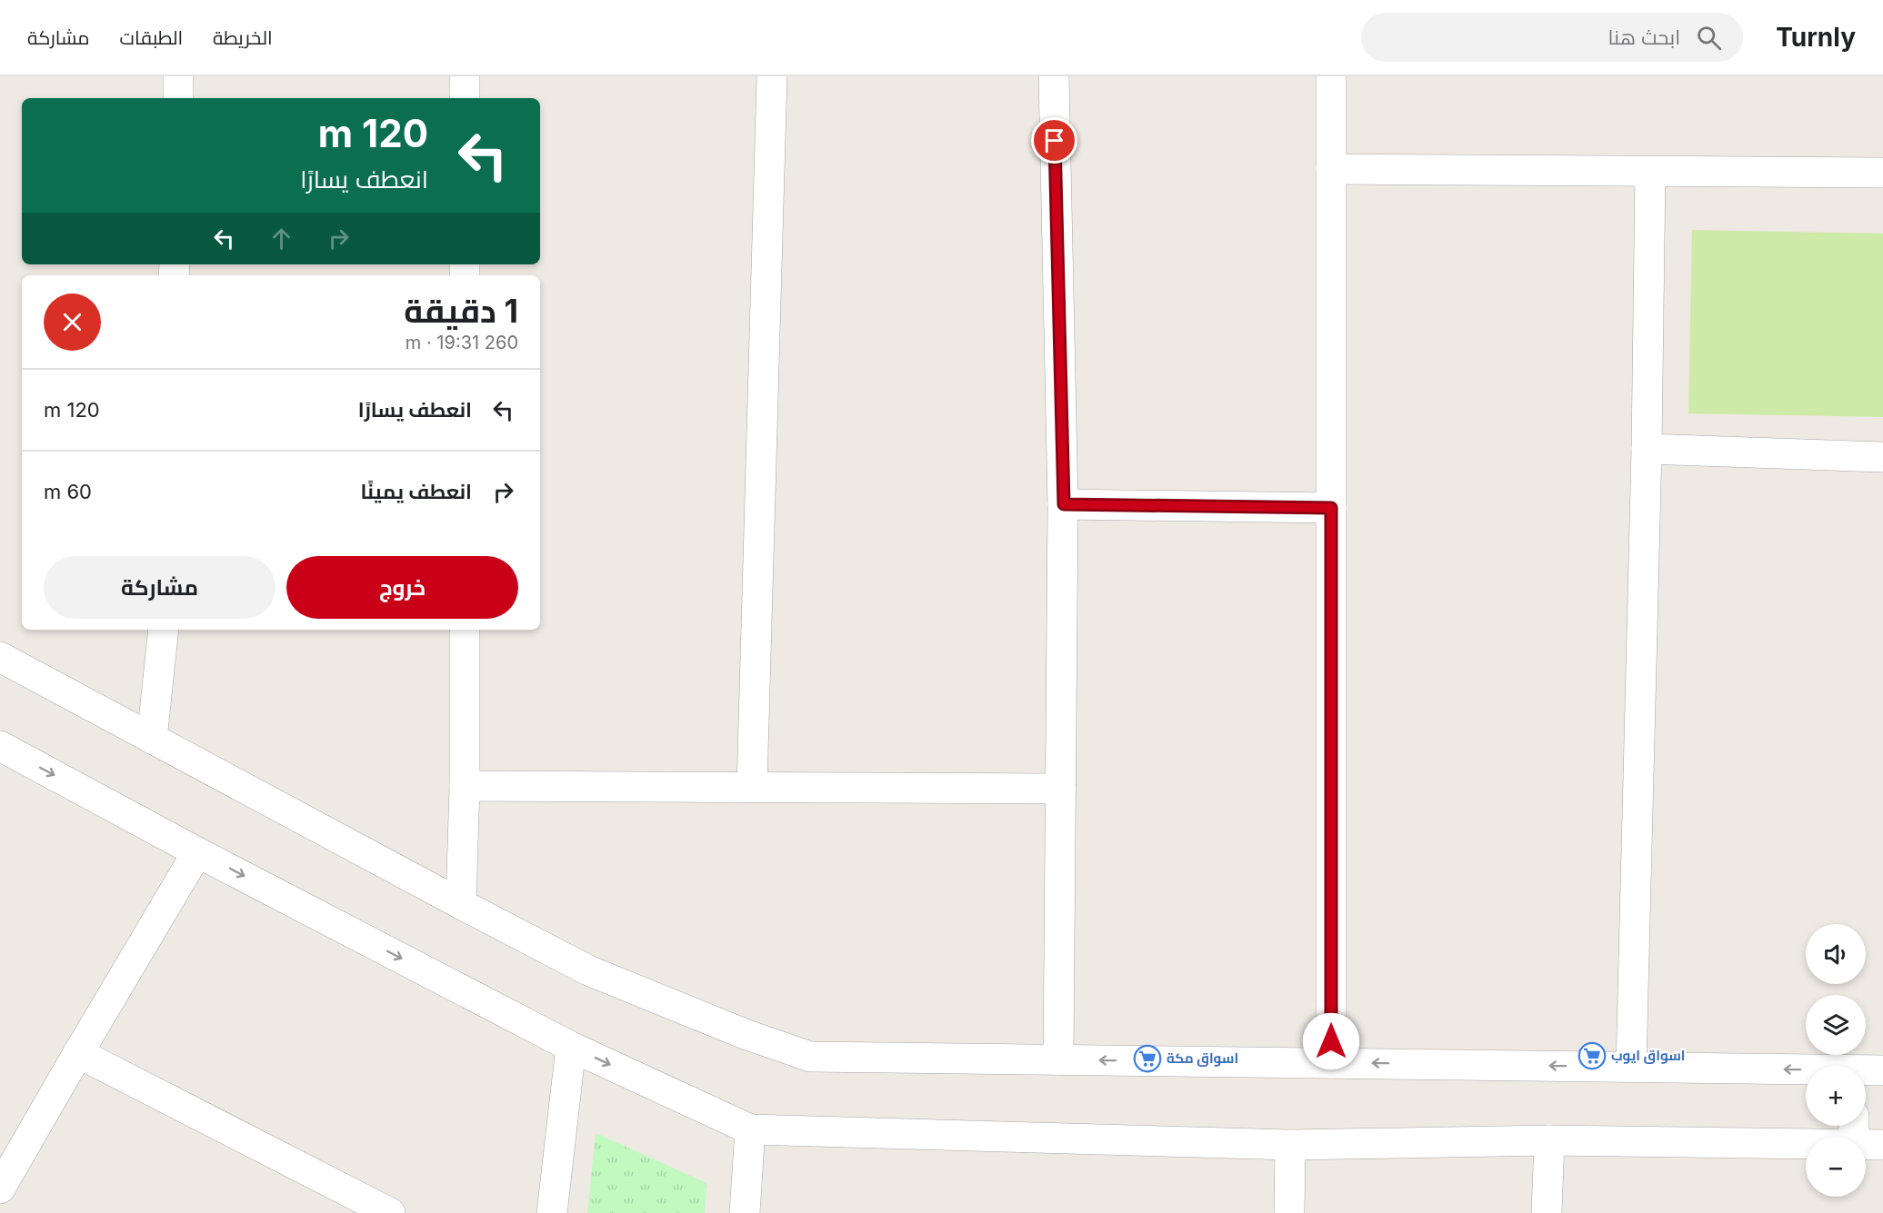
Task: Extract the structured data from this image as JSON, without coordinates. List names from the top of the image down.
{
  "places": {
    "supermarket": ["اسواق ايوب", "اسواق مكة"]
  },
  "page": {
    "header": "Turnly",
    "search": "ابحث هنا",
    "nav": ["الخريطة", "الطبقات", "مشاركة"],
    "turn": ["120 m", "انعطف يسارًا"],
    "heading": ["1 دقيقة", "260 m · 19:31"],
    "list": [
      {
        "name": "انعطف يسارًا",
        "value": "120 m"
      },
      {
        "name": "انعطف يمينًا",
        "value": "60 m"
      }
    ],
    "buttons": ["خروج", "مشاركة"],
    "map_buttons": ["+", "−"]
  }
}
